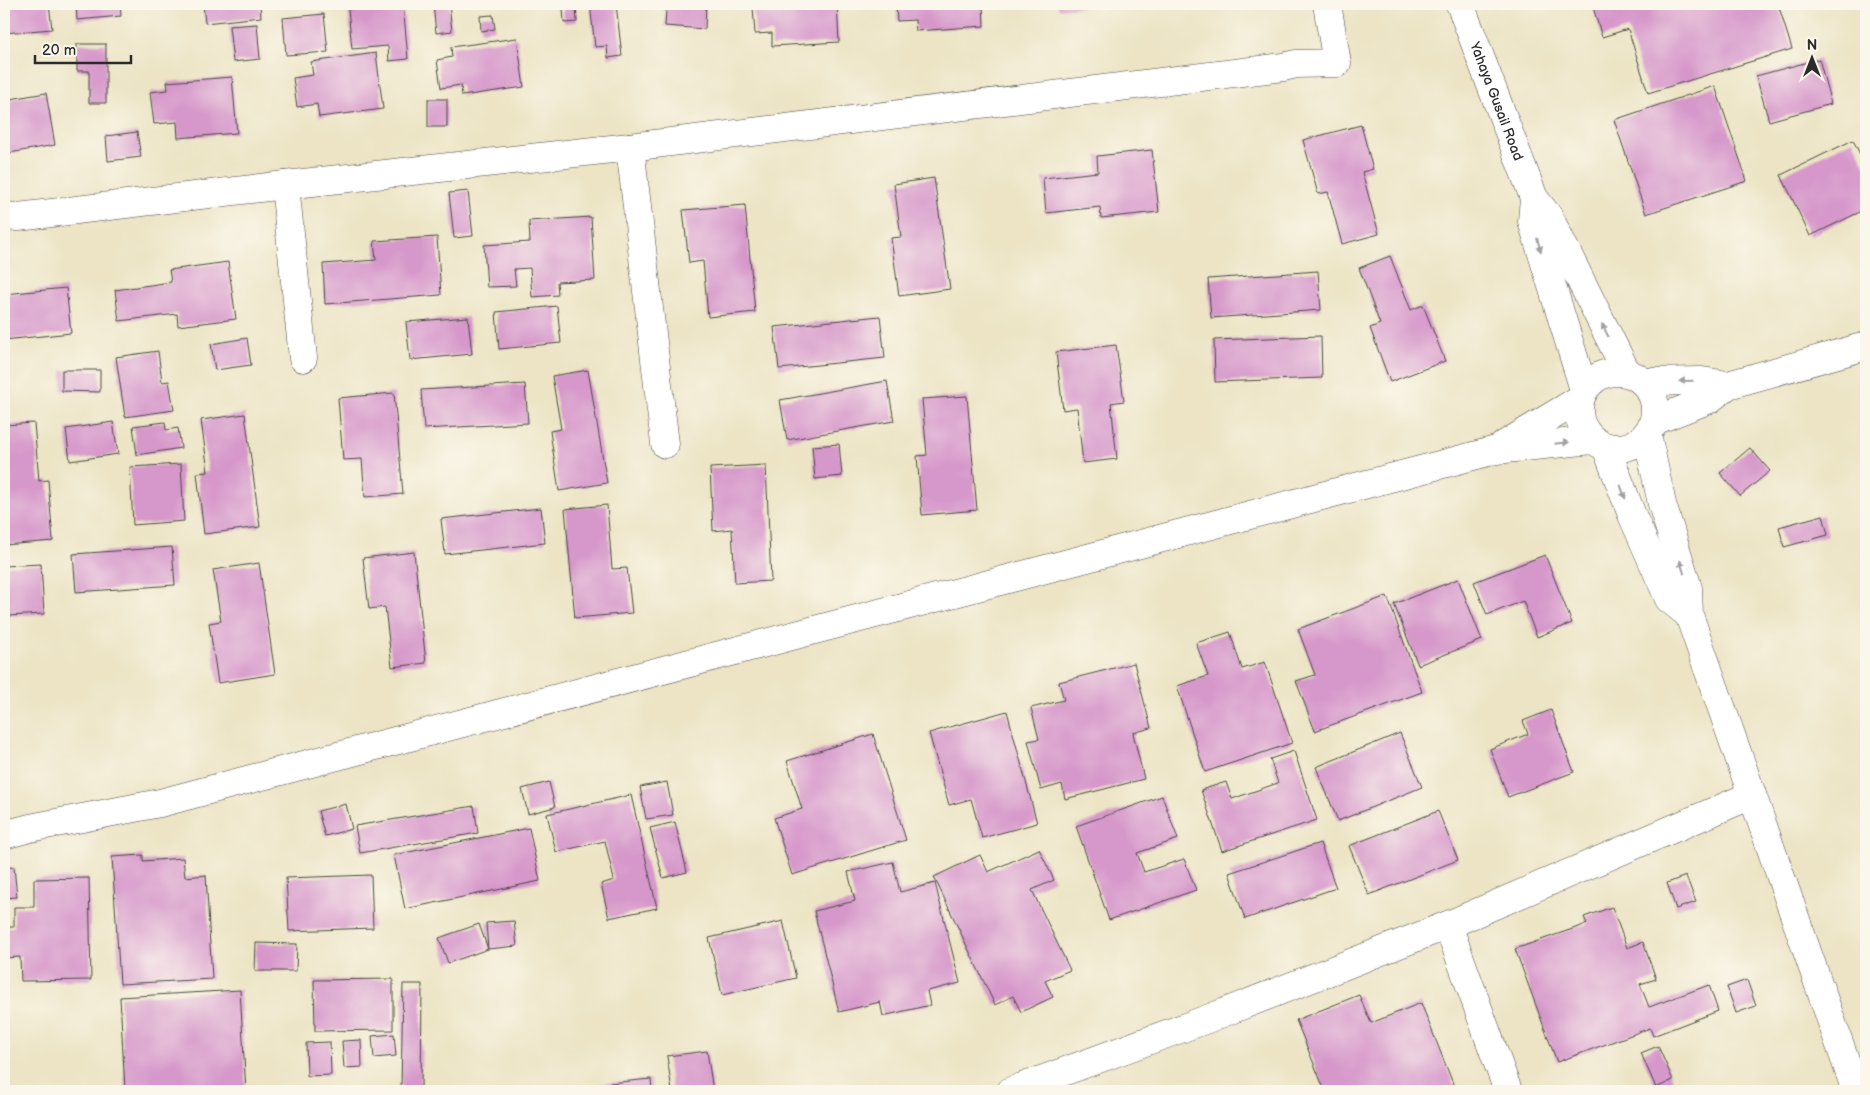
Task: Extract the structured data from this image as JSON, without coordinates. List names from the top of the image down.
{
  "streets": {
    "street": ["Yahaya Gusail Road"]
  },
  "scale_bar": "20 m",
  "north": "top"
}
